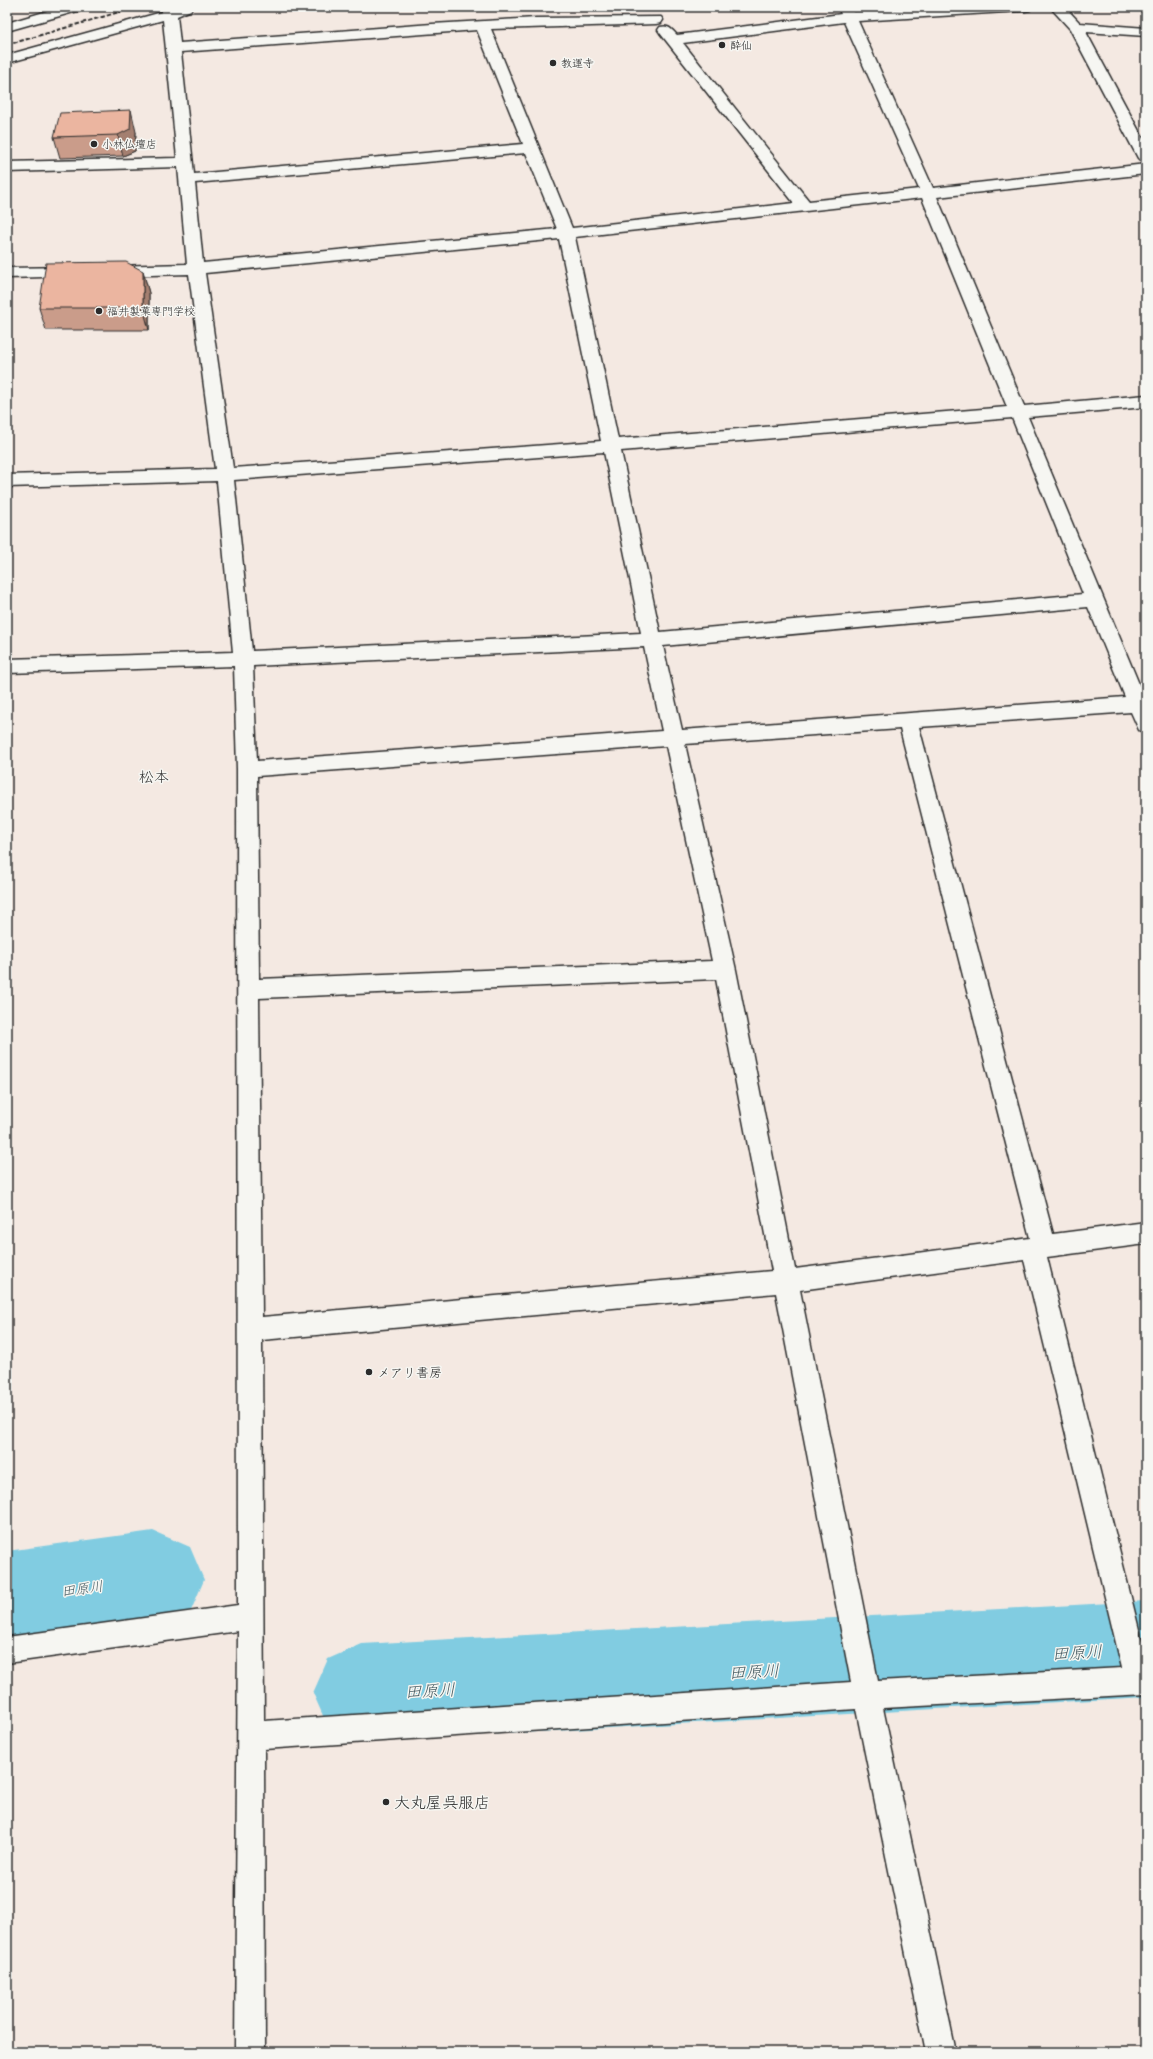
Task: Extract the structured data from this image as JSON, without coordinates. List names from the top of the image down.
{
  "districts": ["松本"],
  "water": ["田原川"],
  "places": [
    "酔仙",
    "教運寺",
    "小林仏壇店",
    "福井製菓専門学校",
    "メアリ書房",
    "大丸屋呉服店"
  ]
}
